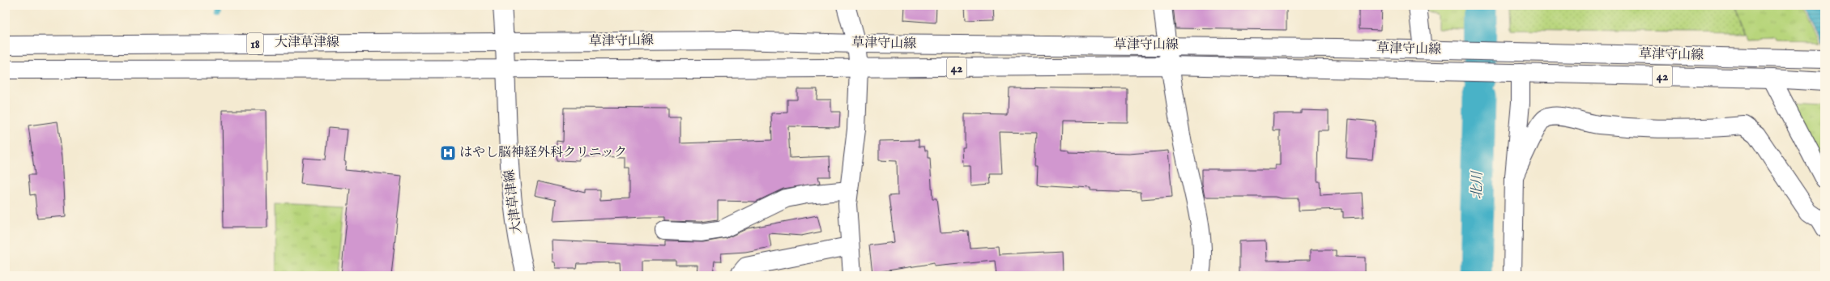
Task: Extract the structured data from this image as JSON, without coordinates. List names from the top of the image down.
{
  "streets": {
    "main road": [
      "草津守山線",
      "大津草津線",
      "18",
      "42"
    ]
  },
  "crossings": [
    ["草津守山線", "大津草津線"]
  ],
  "water": ["北川"],
  "places": {
    "hospital": ["はやし脳神経外科クリニック"]
  }
}
